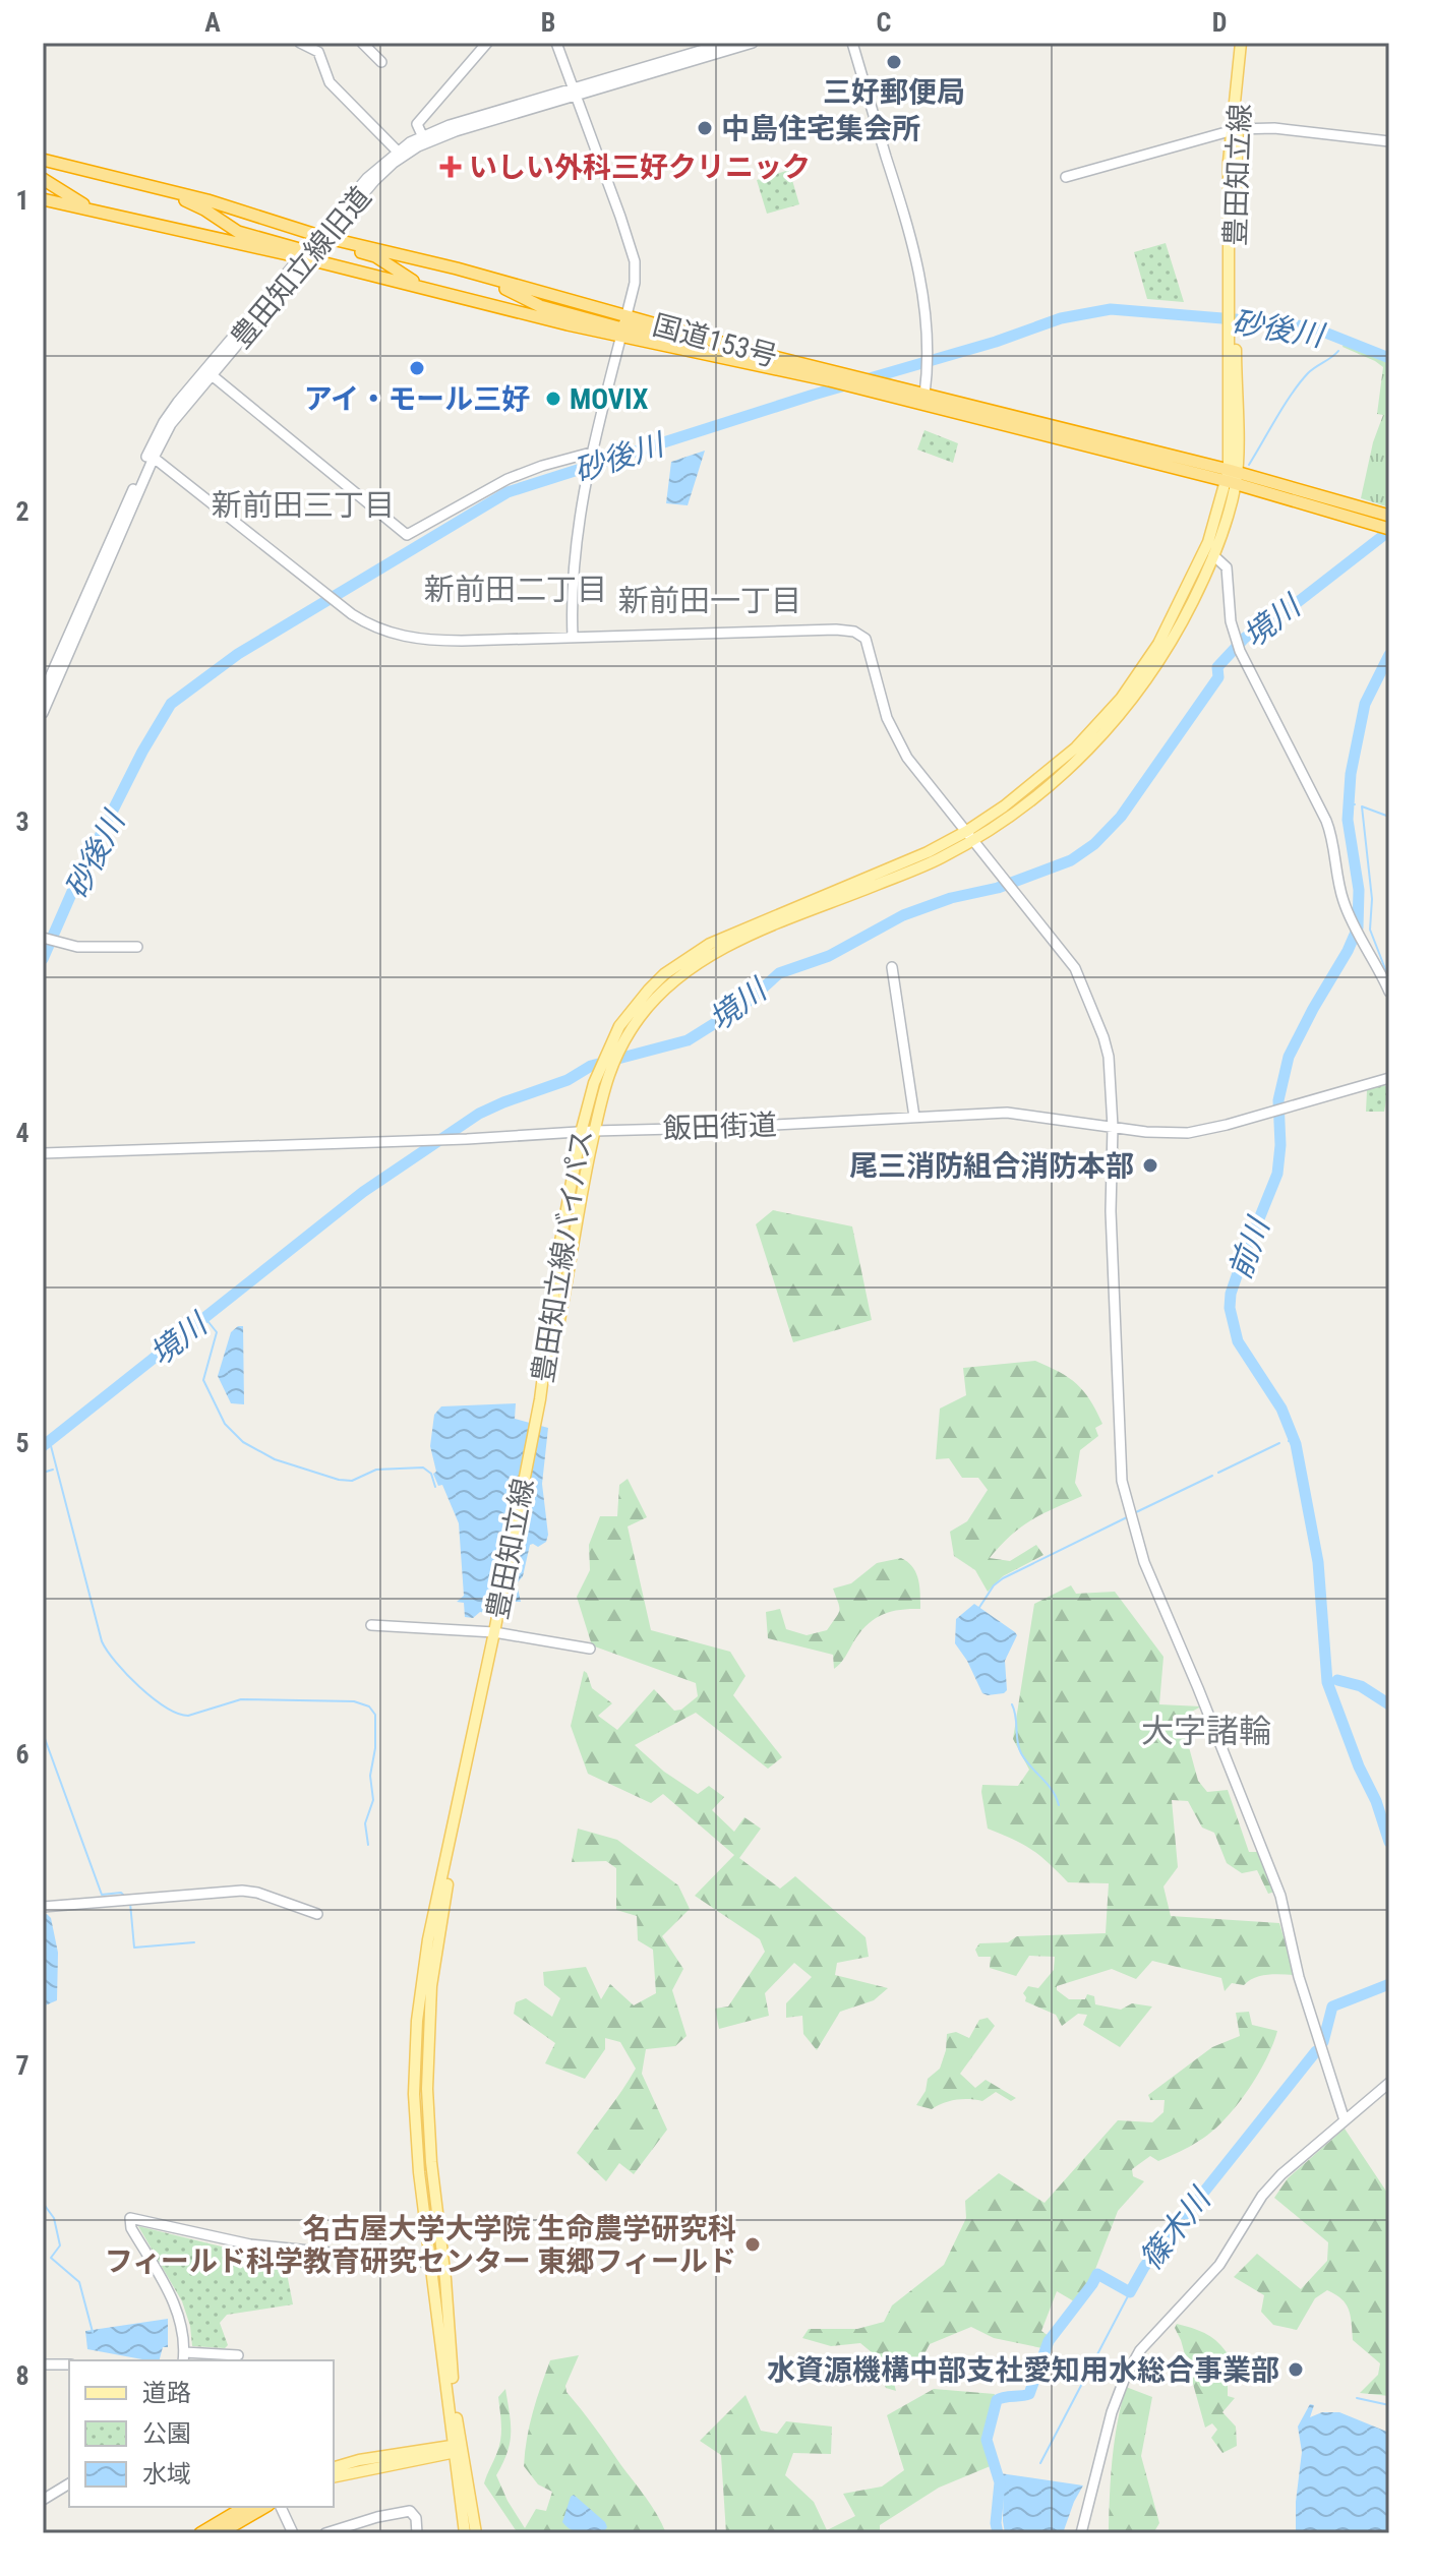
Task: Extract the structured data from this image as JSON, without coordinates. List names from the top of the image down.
{
  "streets": {
    "highway": ["国道153号"],
    "main road": ["豊田知立線", "豊田知立線バイパス"],
    "street": ["豊田知立線旧道", "飯田街道"]
  },
  "crossings": [
    ["豊田知立線", "豊田知立線バイパス"],
    ["豊田知立線旧道", "国道153号"],
    ["国道153号", "豊田知立線バイパス"],
    ["飯田街道", "豊田知立線バイパス"]
  ],
  "districts": [
    "新前田三丁目",
    "新前田二丁目",
    "新前田一丁目",
    "大字諸輪"
  ],
  "water": [
    "砂後川",
    "境川",
    "前川",
    "篠木川"
  ],
  "places": {
    "other": [
      "三好郵便局",
      "中島住宅集会所",
      "アイ・モール三好",
      "MOVIX",
      "尾三消防組合消防本部",
      "名古屋大学大学院 生命農学研究科 フィールド科学教育研究センター 東郷フィールド",
      "水資源機構中部支社愛知用水総合事業部"
    ],
    "health": ["いしい外科三好クリニック"]
  },
  "legend": ["道路", "公園", "水域"],
  "grid": {
    "columns": [
      "A",
      "B",
      "C",
      "D"
    ],
    "rows": [
      "1",
      "2",
      "3",
      "4",
      "5",
      "6",
      "7",
      "8"
    ]
  }
}
